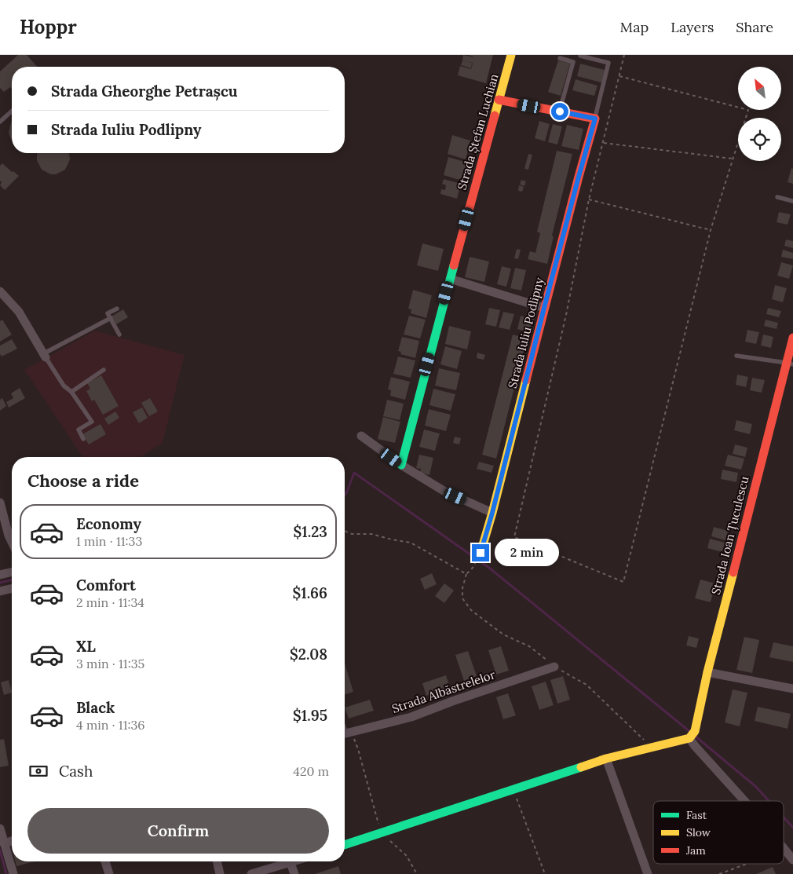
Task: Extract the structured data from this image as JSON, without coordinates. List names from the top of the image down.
{
  "streets": {
    "street": [
      "Strada Ștefan Luchian",
      "Strada Iuliu Podlipny",
      "Strada Ioan Țuculescu",
      "Strada Albăstrelelor"
    ]
  },
  "legend": ["Fast", "Slow", "Jam"],
  "north": "top left",
  "page": {
    "header": "Hoppr",
    "nav": ["Map", "Layers", "Share"],
    "banner": ["Strada Gheorghe Petrașcu", "Strada Iuliu Podlipny"],
    "heading": "Choose a ride",
    "list": [
      {
        "name": "Economy",
        "note": "1 min · 11:33",
        "value": "$1.23"
      },
      {
        "name": "Comfort",
        "note": "2 min · 11:34",
        "value": "$1.66"
      },
      {
        "name": "XL",
        "note": "3 min · 11:35",
        "value": "$2.08"
      },
      {
        "name": "Black",
        "note": "4 min · 11:36",
        "value": "$1.95"
      }
    ],
    "bubble": "2 min",
    "pay": ["Cash", "420 m"],
    "buttons": "Confirm"
  }
}
